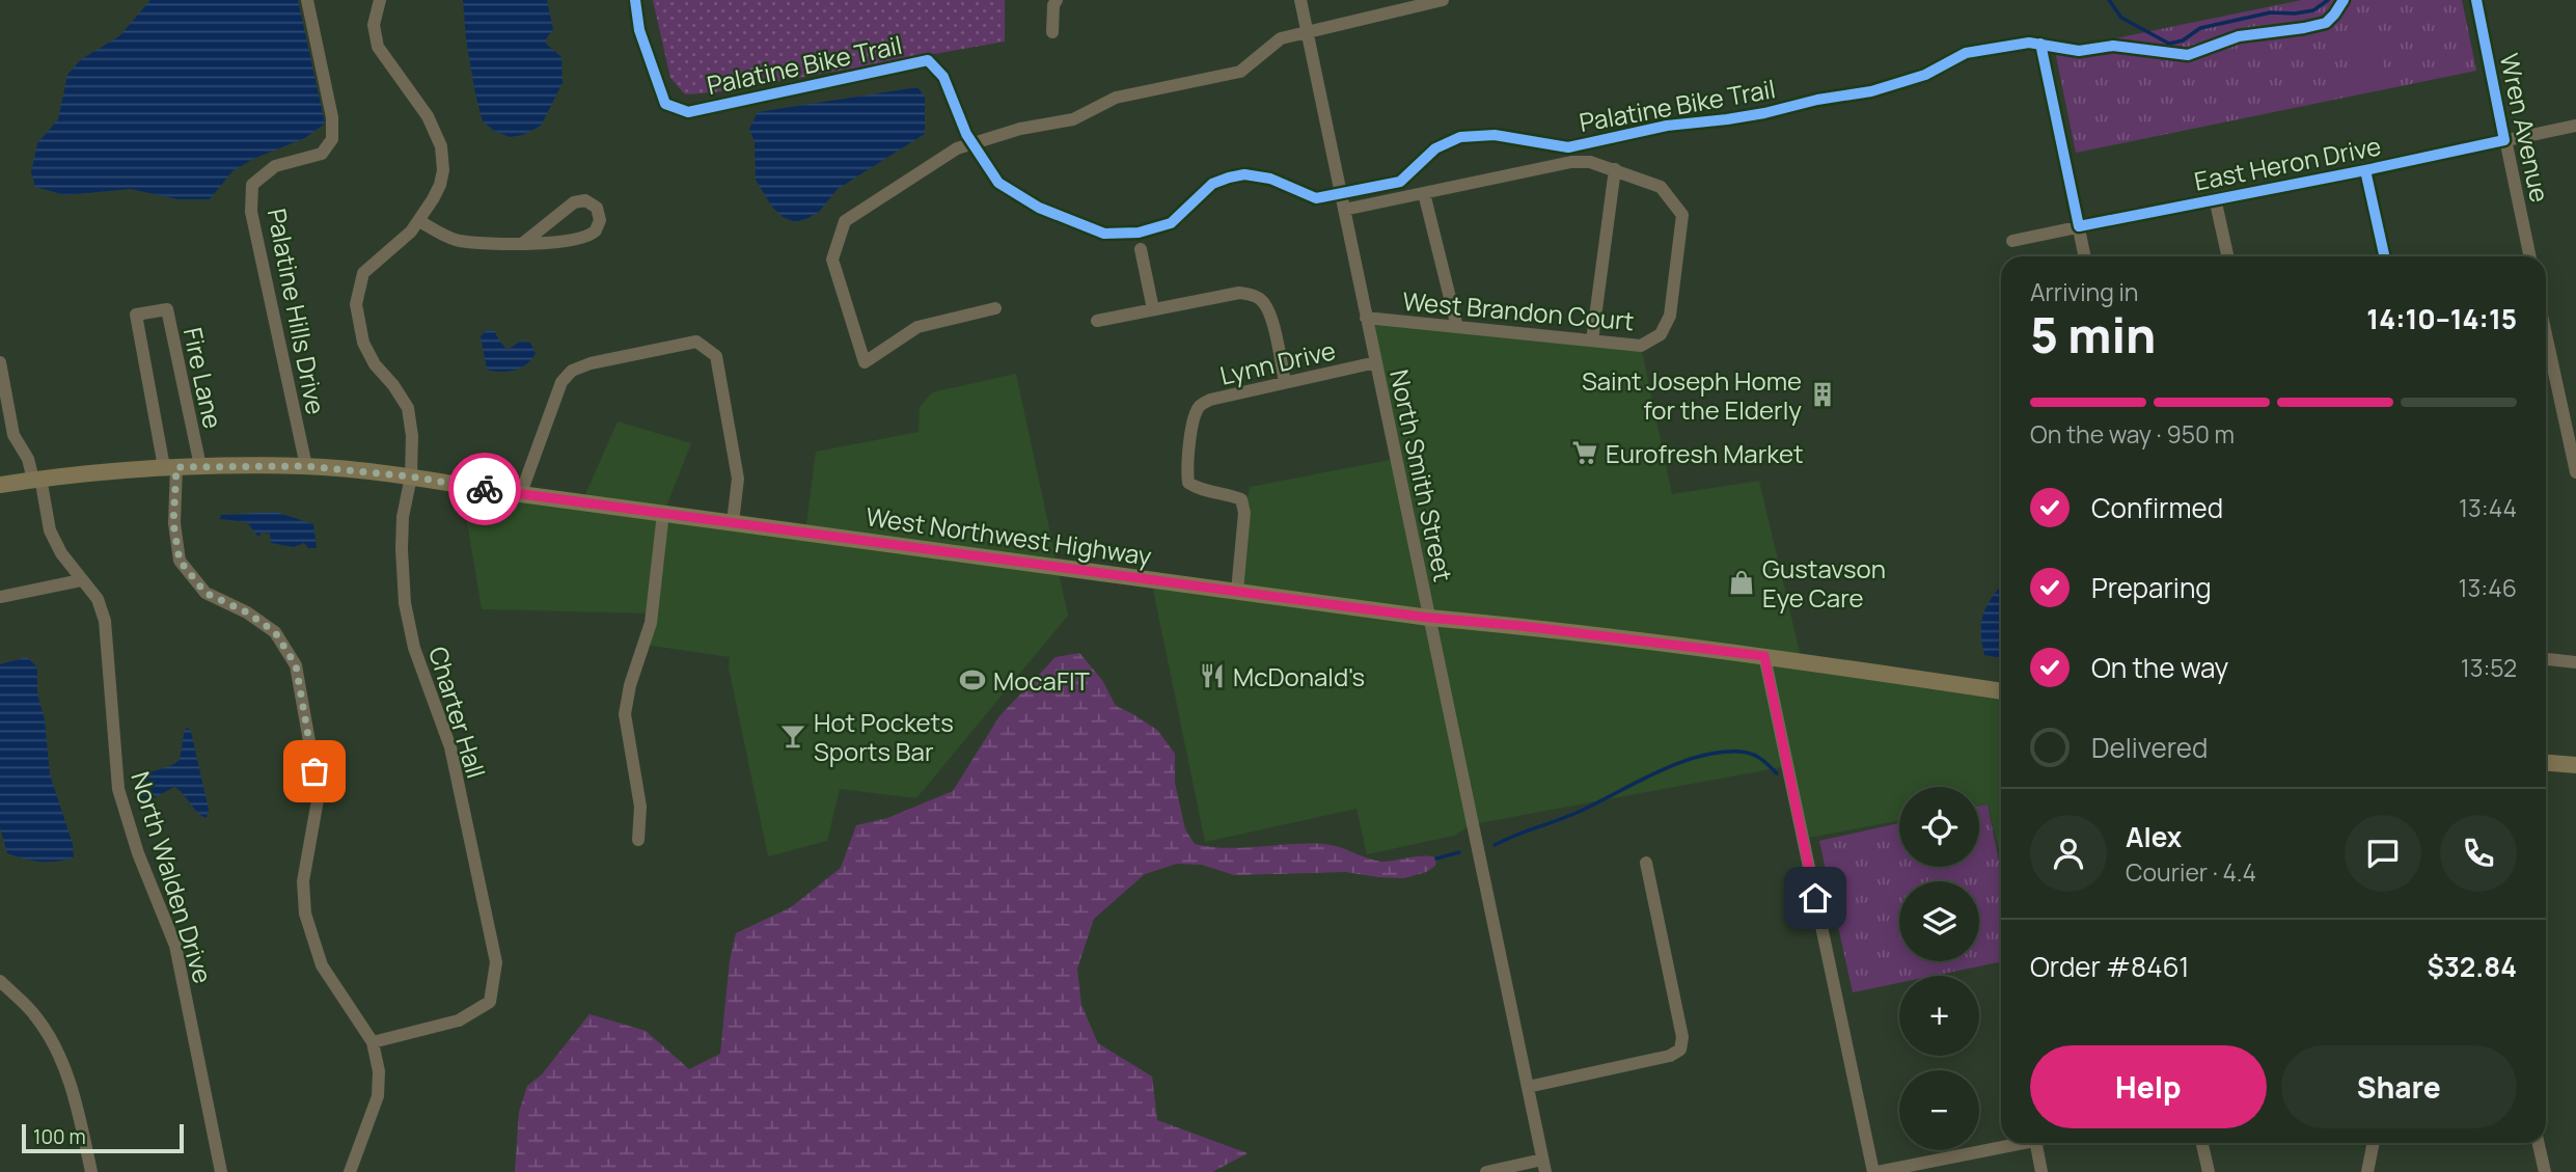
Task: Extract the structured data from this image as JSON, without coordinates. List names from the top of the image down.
{
  "streets": {
    "main road": ["West Northwest Highway"],
    "street": [
      "Wren Avenue",
      "East Heron Drive",
      "West Brandon Court",
      "Palatine Hills Drive",
      "Lynn Drive",
      "Fire Lane",
      "North Smith Street",
      "Charter Hall",
      "North Walden Drive"
    ],
    "cycle path": ["Palatine Bike Trail"]
  },
  "crossings": [
    ["Wren Avenue", "East Heron Drive"],
    ["West Brandon Court", "North Smith Street"],
    ["Palatine Hills Drive", "West Northwest Highway"],
    ["Lynn Drive", "North Smith Street"],
    ["Lynn Drive", "West Northwest Highway"],
    ["Fire Lane", "West Northwest Highway"],
    ["North Smith Street", "West Northwest Highway"],
    ["West Northwest Highway", "Charter Hall"],
    ["West Northwest Highway", "North Walden Drive"]
  ],
  "places": {
    "building": ["Saint Joseph Home for the Elderly"],
    "supermarket": ["Eurofresh Market"],
    "shop": ["Gustavson Eye Care"],
    "restaurant": ["McDonald's"],
    "sports": ["MocaFIT"],
    "bar": ["Hot Pockets Sports Bar"]
  },
  "scale_bar": "100 m",
  "page": {
    "heading": ["5 min", "Arriving in", "14:10–14:15"],
    "panel": [
      "Alex",
      "Courier · 4.4",
      "Order #8461",
      "$32.84"
    ],
    "bar": "On the way · 950 m",
    "list": [
      ["Confirmed", "13:44"],
      ["Preparing", "13:46"],
      ["On the way", "13:52"],
      "Delivered"
    ],
    "map_buttons": ["+", "−"],
    "buttons": ["Help", "Share"],
    "scale": "100 m"
  }
}
